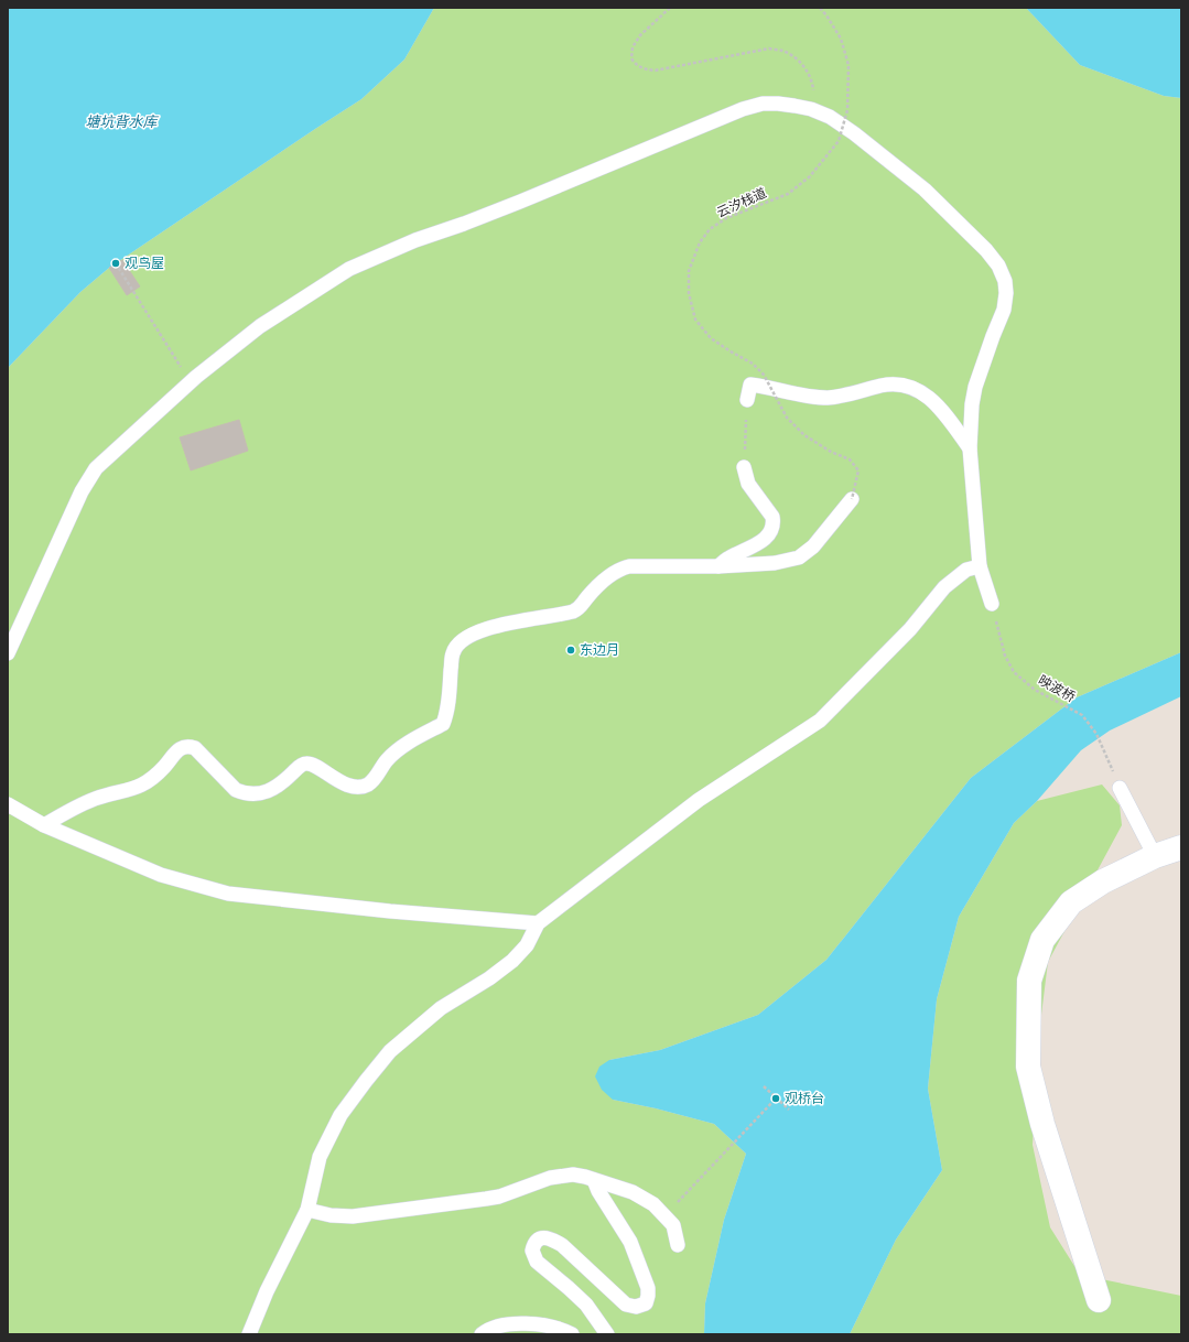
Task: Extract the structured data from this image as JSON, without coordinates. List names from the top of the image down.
{
  "streets": {
    "path": ["云汐栈道", "映波桥"]
  },
  "water": ["塘坑背水库"],
  "places": ["观鸟屋", "东边月", "观桥台"]
}
